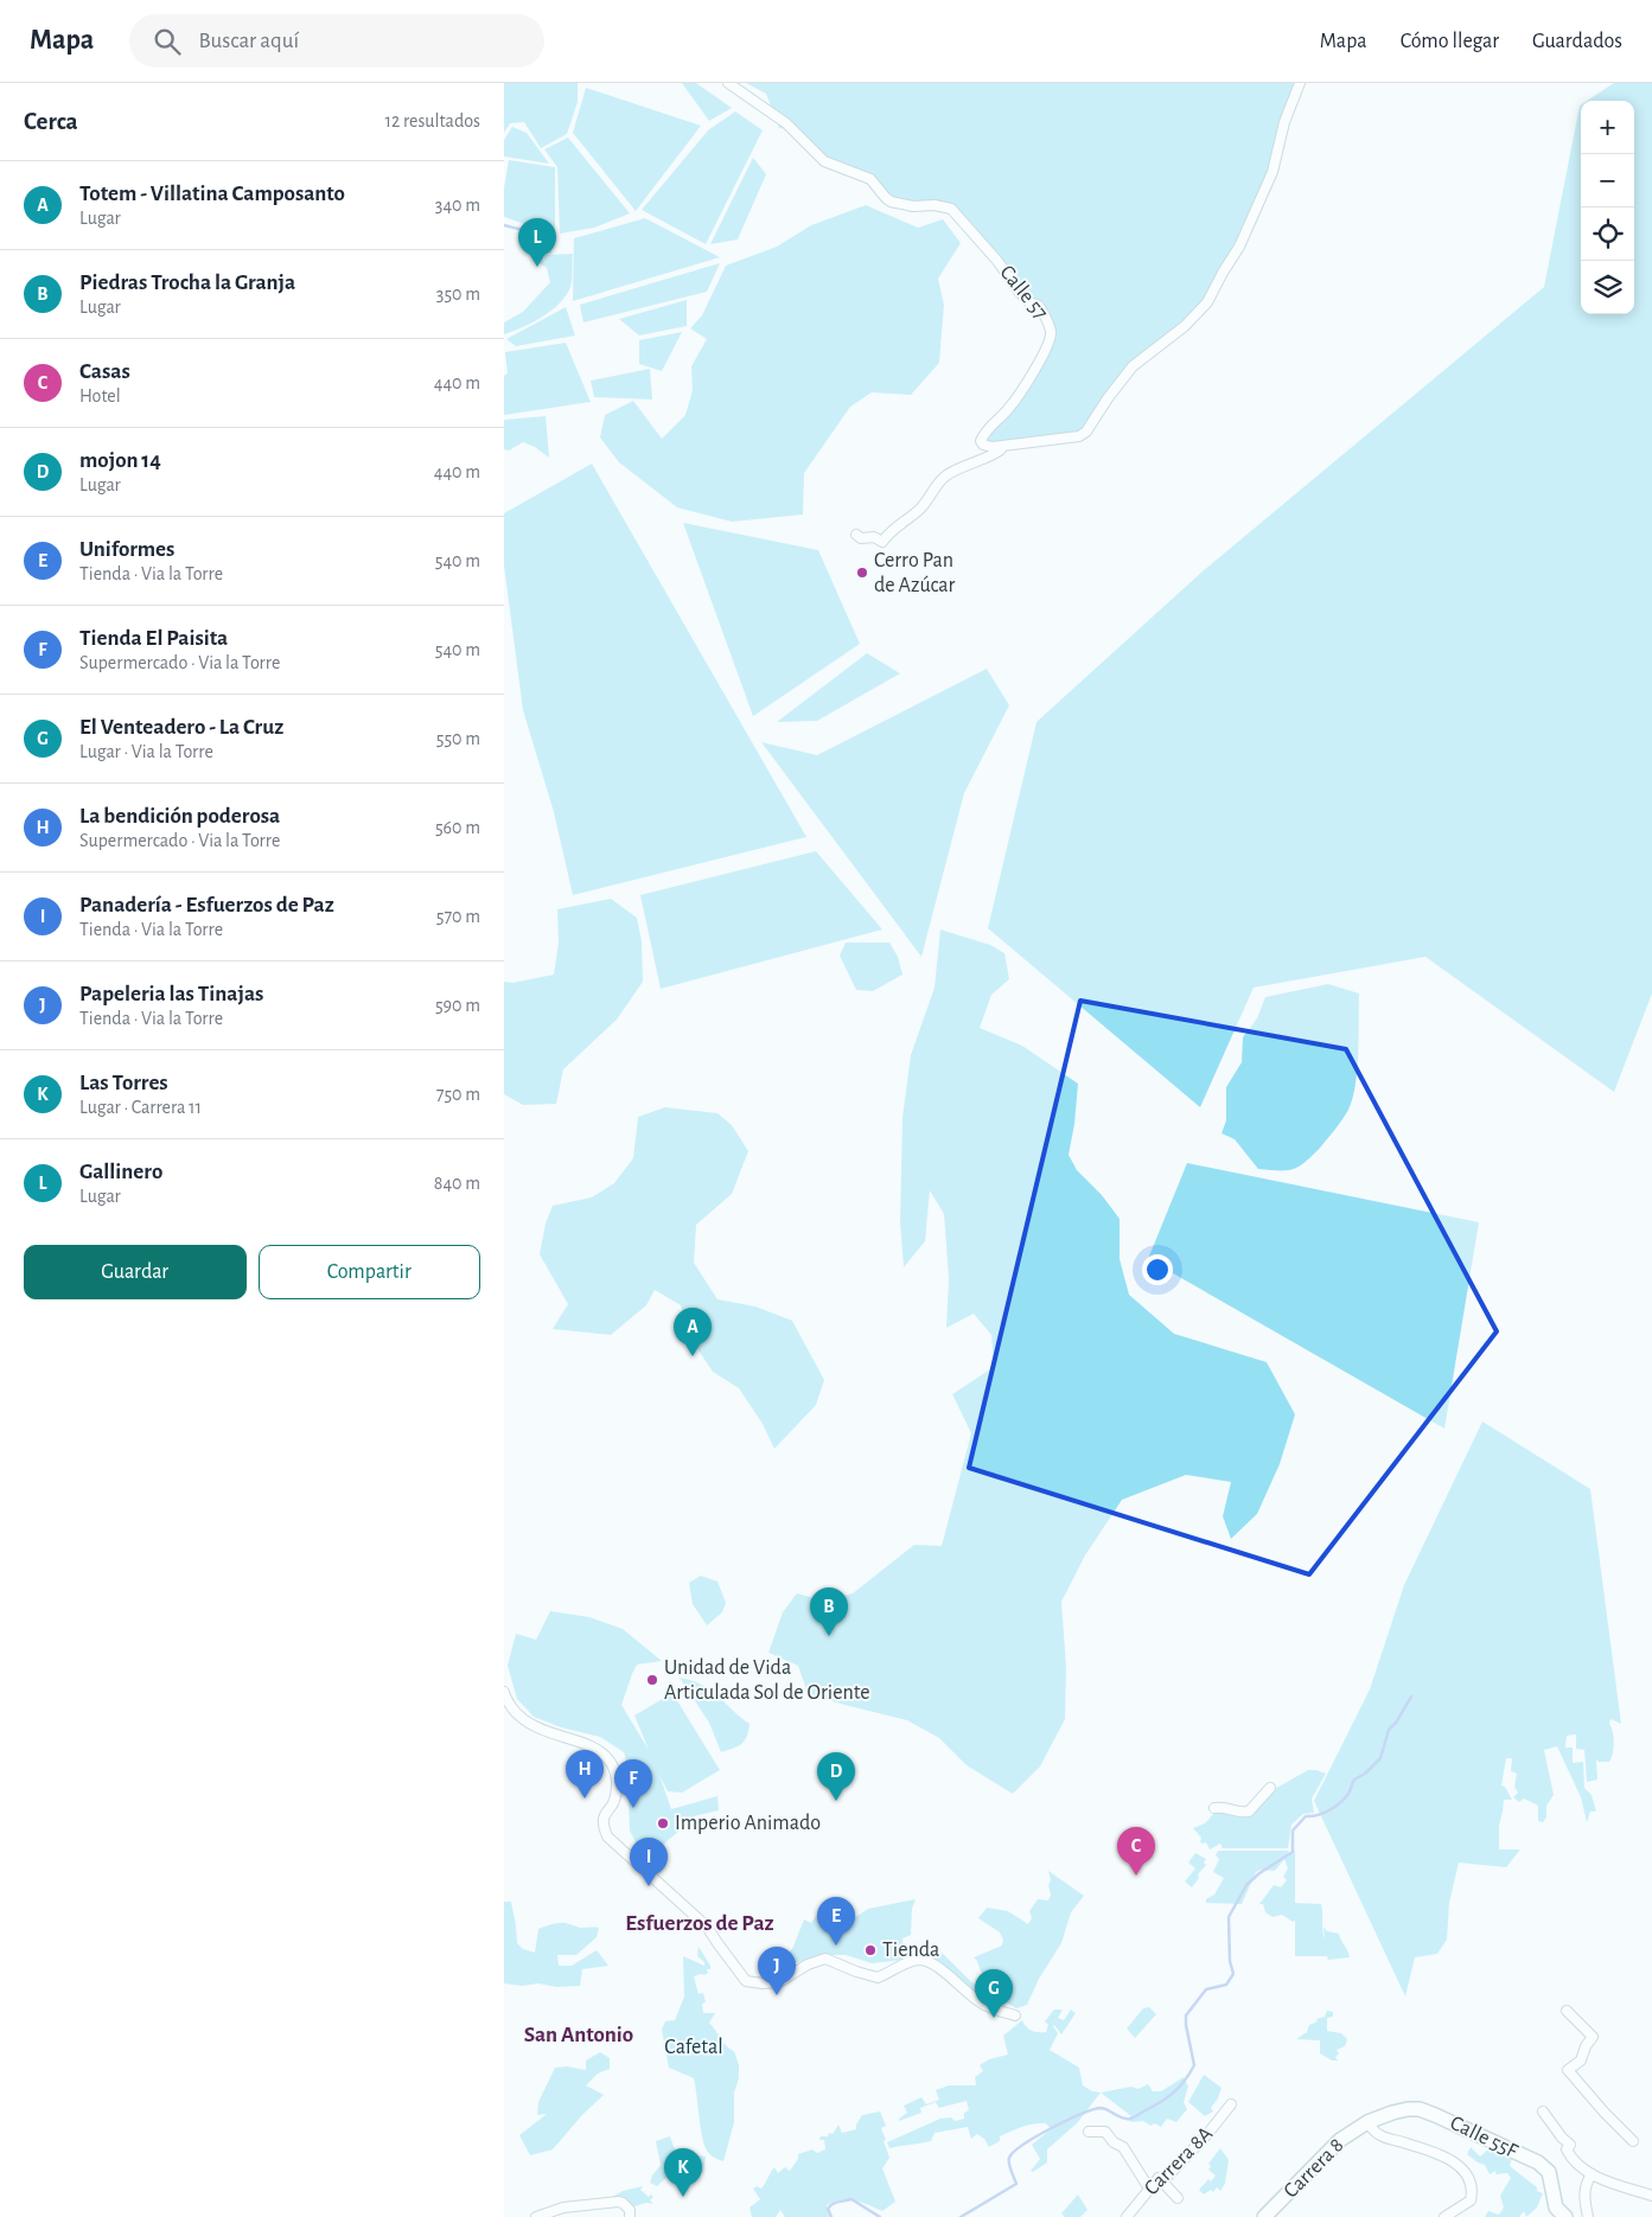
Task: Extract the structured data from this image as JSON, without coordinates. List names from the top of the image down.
{
  "streets": {
    "street": [
      "Calle 57",
      "Calle 55F",
      "Carrera 8A",
      "Carrera 8"
    ]
  },
  "crossings": [
    ["Calle 55F", "Carrera 8"]
  ],
  "districts": ["Esfuerzos de Paz", "San Antonio"],
  "parks": ["Cafetal"],
  "places": [
    "Cerro Pan de Azúcar",
    "Unidad de Vida Articulada Sol de Oriente",
    "Imperio Animado",
    "Tienda"
  ],
  "page": {
    "header": "Mapa",
    "search": "Buscar aquí",
    "nav": ["Mapa", "Cómo llegar", "Guardados"],
    "heading": ["Cerca", "12 resultados"],
    "map_buttons": ["+", "−"],
    "list": [
      {
        "mark": "A",
        "name": "Totem - Villatina Camposanto",
        "note": "Lugar",
        "value": "340 m"
      },
      {
        "mark": "B",
        "name": "Piedras Trocha la Granja",
        "note": "Lugar",
        "value": "350 m"
      },
      {
        "mark": "C",
        "name": "Casas",
        "note": "Hotel",
        "value": "440 m"
      },
      {
        "mark": "D",
        "name": "mojon 14",
        "note": "Lugar",
        "value": "440 m"
      },
      {
        "mark": "E",
        "name": "Uniformes",
        "note": "Tienda · Via la Torre",
        "value": "540 m"
      },
      {
        "mark": "F",
        "name": "Tienda El Paisita",
        "note": "Supermercado · Via la Torre",
        "value": "540 m"
      },
      {
        "mark": "G",
        "name": "El Venteadero - La Cruz",
        "note": "Lugar · Via la Torre",
        "value": "550 m"
      },
      {
        "mark": "H",
        "name": "La bendición poderosa",
        "note": "Supermercado · Via la Torre",
        "value": "560 m"
      },
      {
        "mark": "I",
        "name": "Panadería - Esfuerzos de Paz",
        "note": "Tienda · Via la Torre",
        "value": "570 m"
      },
      {
        "mark": "J",
        "name": "Papeleria las Tinajas",
        "note": "Tienda · Via la Torre",
        "value": "590 m"
      },
      {
        "mark": "K",
        "name": "Las Torres",
        "note": "Lugar · Carrera 11",
        "value": "750 m"
      },
      {
        "mark": "L",
        "name": "Gallinero",
        "note": "Lugar",
        "value": "840 m"
      }
    ],
    "pins": [
      "L",
      "A",
      "B",
      "H",
      "D",
      "F",
      "C",
      "I",
      "E",
      "J",
      "G",
      "K"
    ],
    "buttons": ["Guardar", "Compartir"]
  }
}
